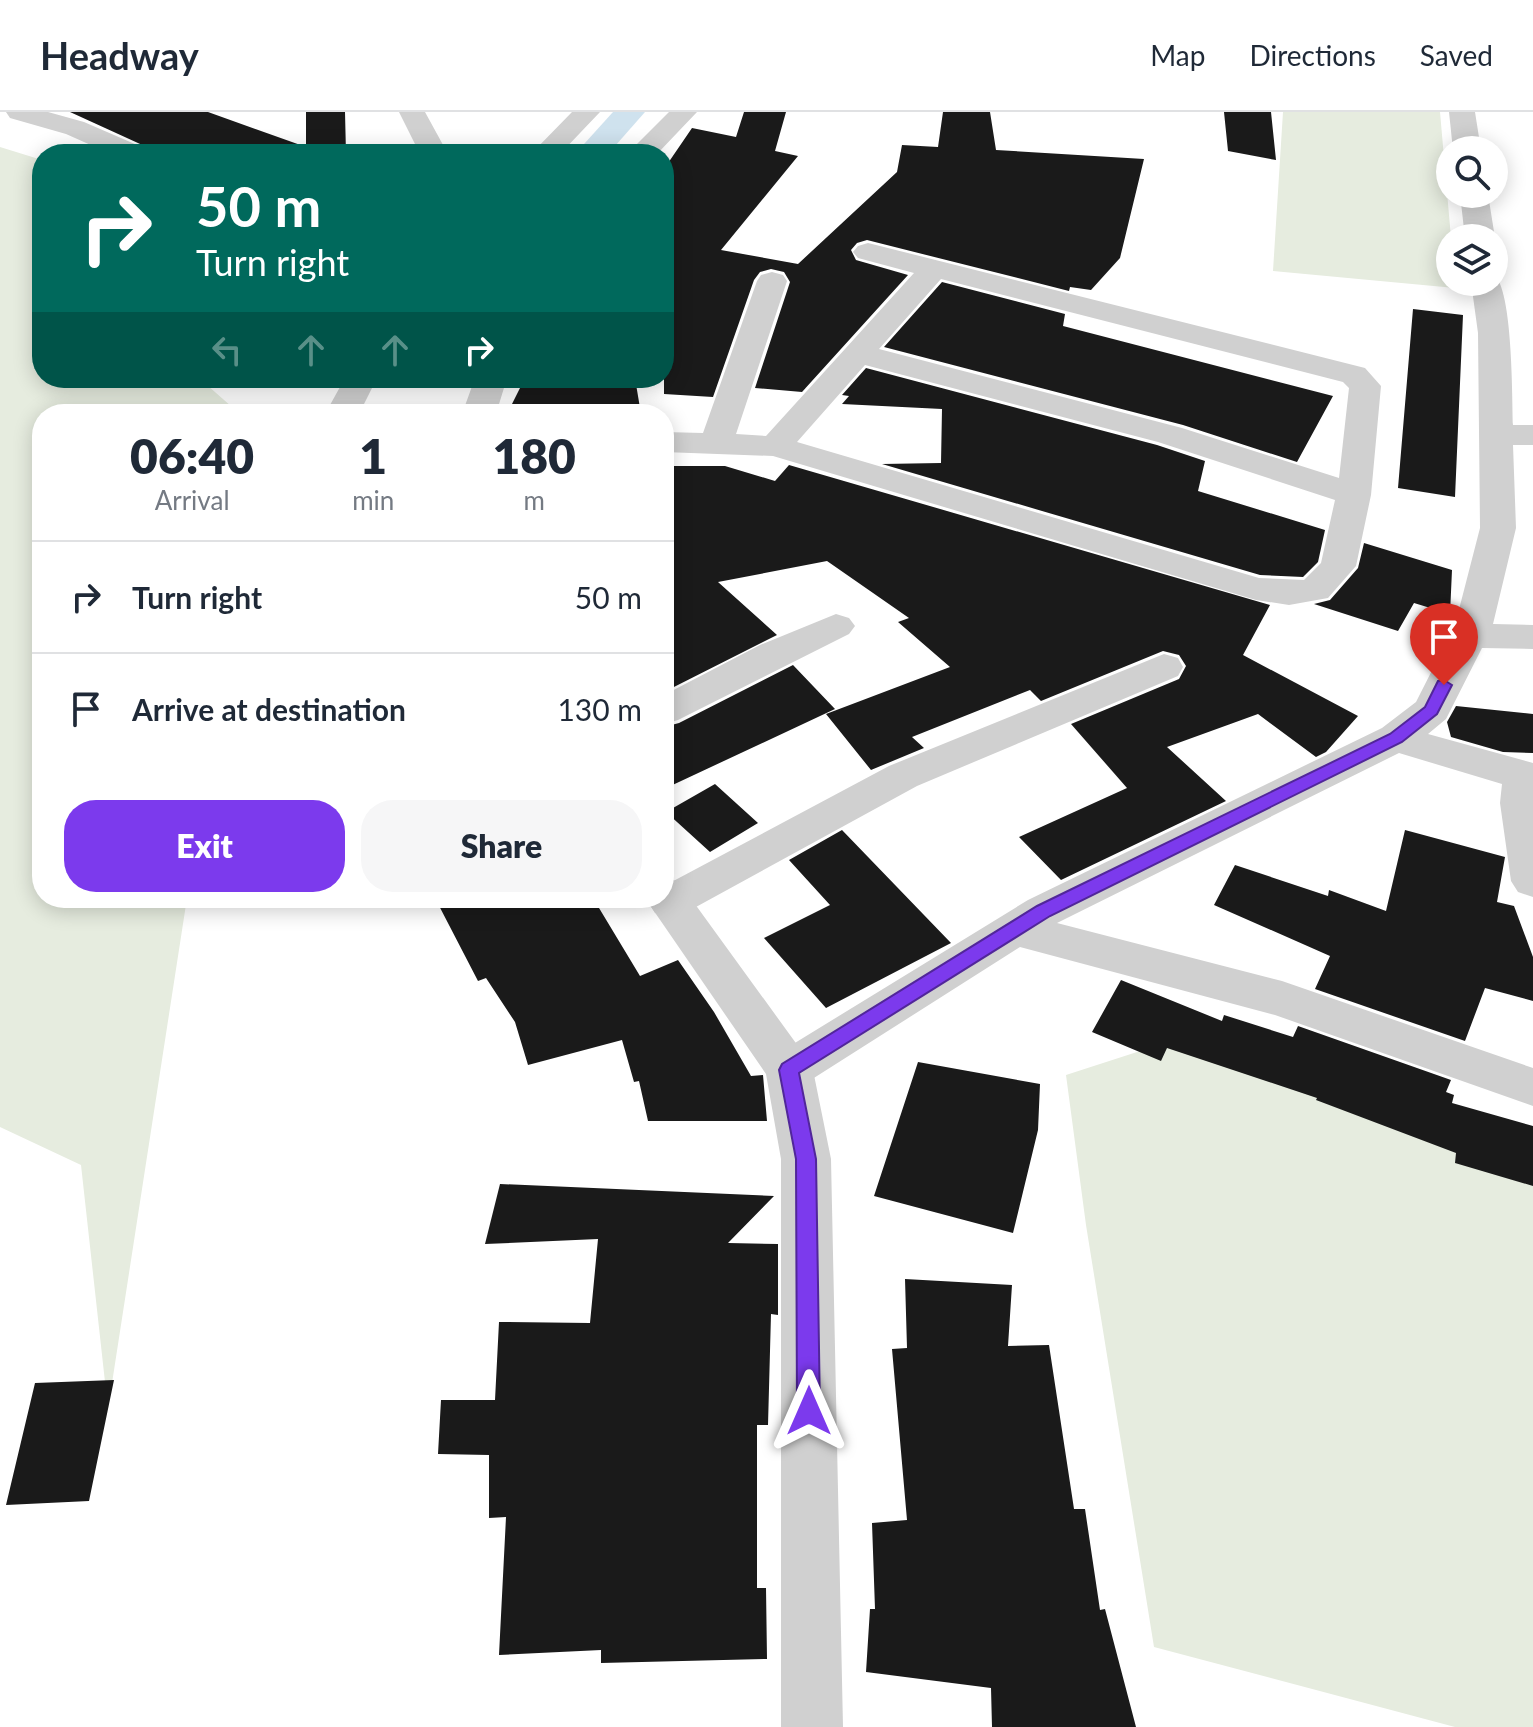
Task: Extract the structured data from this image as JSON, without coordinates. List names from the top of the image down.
{
  "page": {
    "header": "Headway",
    "nav": ["Map", "Directions", "Saved"],
    "turn": ["50 m", "Turn right"],
    "eta": [
      "06:40",
      "Arrival",
      "1",
      "min",
      "180",
      "m"
    ],
    "list": [
      {
        "name": "Turn right",
        "value": "50 m"
      },
      {
        "name": "Arrive at destination",
        "value": "130 m"
      }
    ],
    "buttons": ["Exit", "Share"]
  }
}
